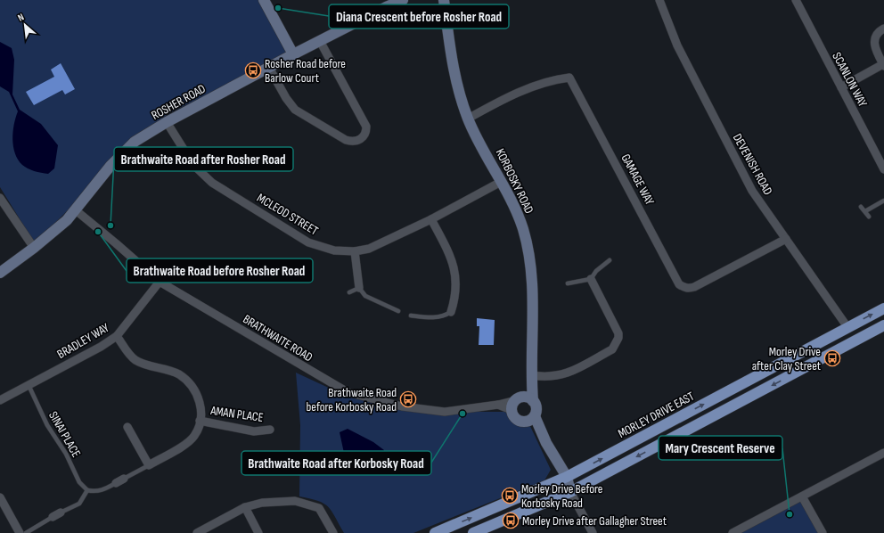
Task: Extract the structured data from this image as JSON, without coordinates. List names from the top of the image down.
{
  "streets": {
    "main road": ["MORLEY DRIVE EAST"],
    "street": [
      "SCANLON WAY",
      "ROSHER ROAD",
      "DEVENISH ROAD",
      "GAMAGE WAY",
      "KORBOSKY ROAD",
      "MCLEOD STREET",
      "BRATHWAITE ROAD",
      "BRADLEY WAY",
      "AMAN PLACE"
    ],
    "lane": ["SINAI PLACE"]
  },
  "crossings": [
    ["ROSHER ROAD", "MCLEOD STREET"],
    ["ROSHER ROAD", "BRATHWAITE ROAD"],
    ["DEVENISH ROAD", "GAMAGE WAY"],
    ["DEVENISH ROAD", "MORLEY DRIVE EAST"],
    ["GAMAGE WAY", "KORBOSKY ROAD"],
    ["KORBOSKY ROAD", "MCLEOD STREET"],
    ["KORBOSKY ROAD", "BRATHWAITE ROAD"],
    ["BRATHWAITE ROAD", "BRADLEY WAY"],
    ["BRADLEY WAY", "SINAI PLACE"]
  ],
  "places": {
    "other": [
      "Diana Crescent before Rosher Road",
      "Brathwaite Road after Rosher Road",
      "Brathwaite Road before Rosher Road",
      "Brathwaite Road after Korbosky Road",
      "Mary Crescent Reserve"
    ],
    "bus stop": [
      "Rosher Road before Barlow Court",
      "Morley Drive after Clay Street",
      "Brathwaite Road before Korbosky Road",
      "Morley Drive Before Korbosky Road",
      "Morley Drive after Gallagher Street"
    ]
  },
  "north": "top left"
}
